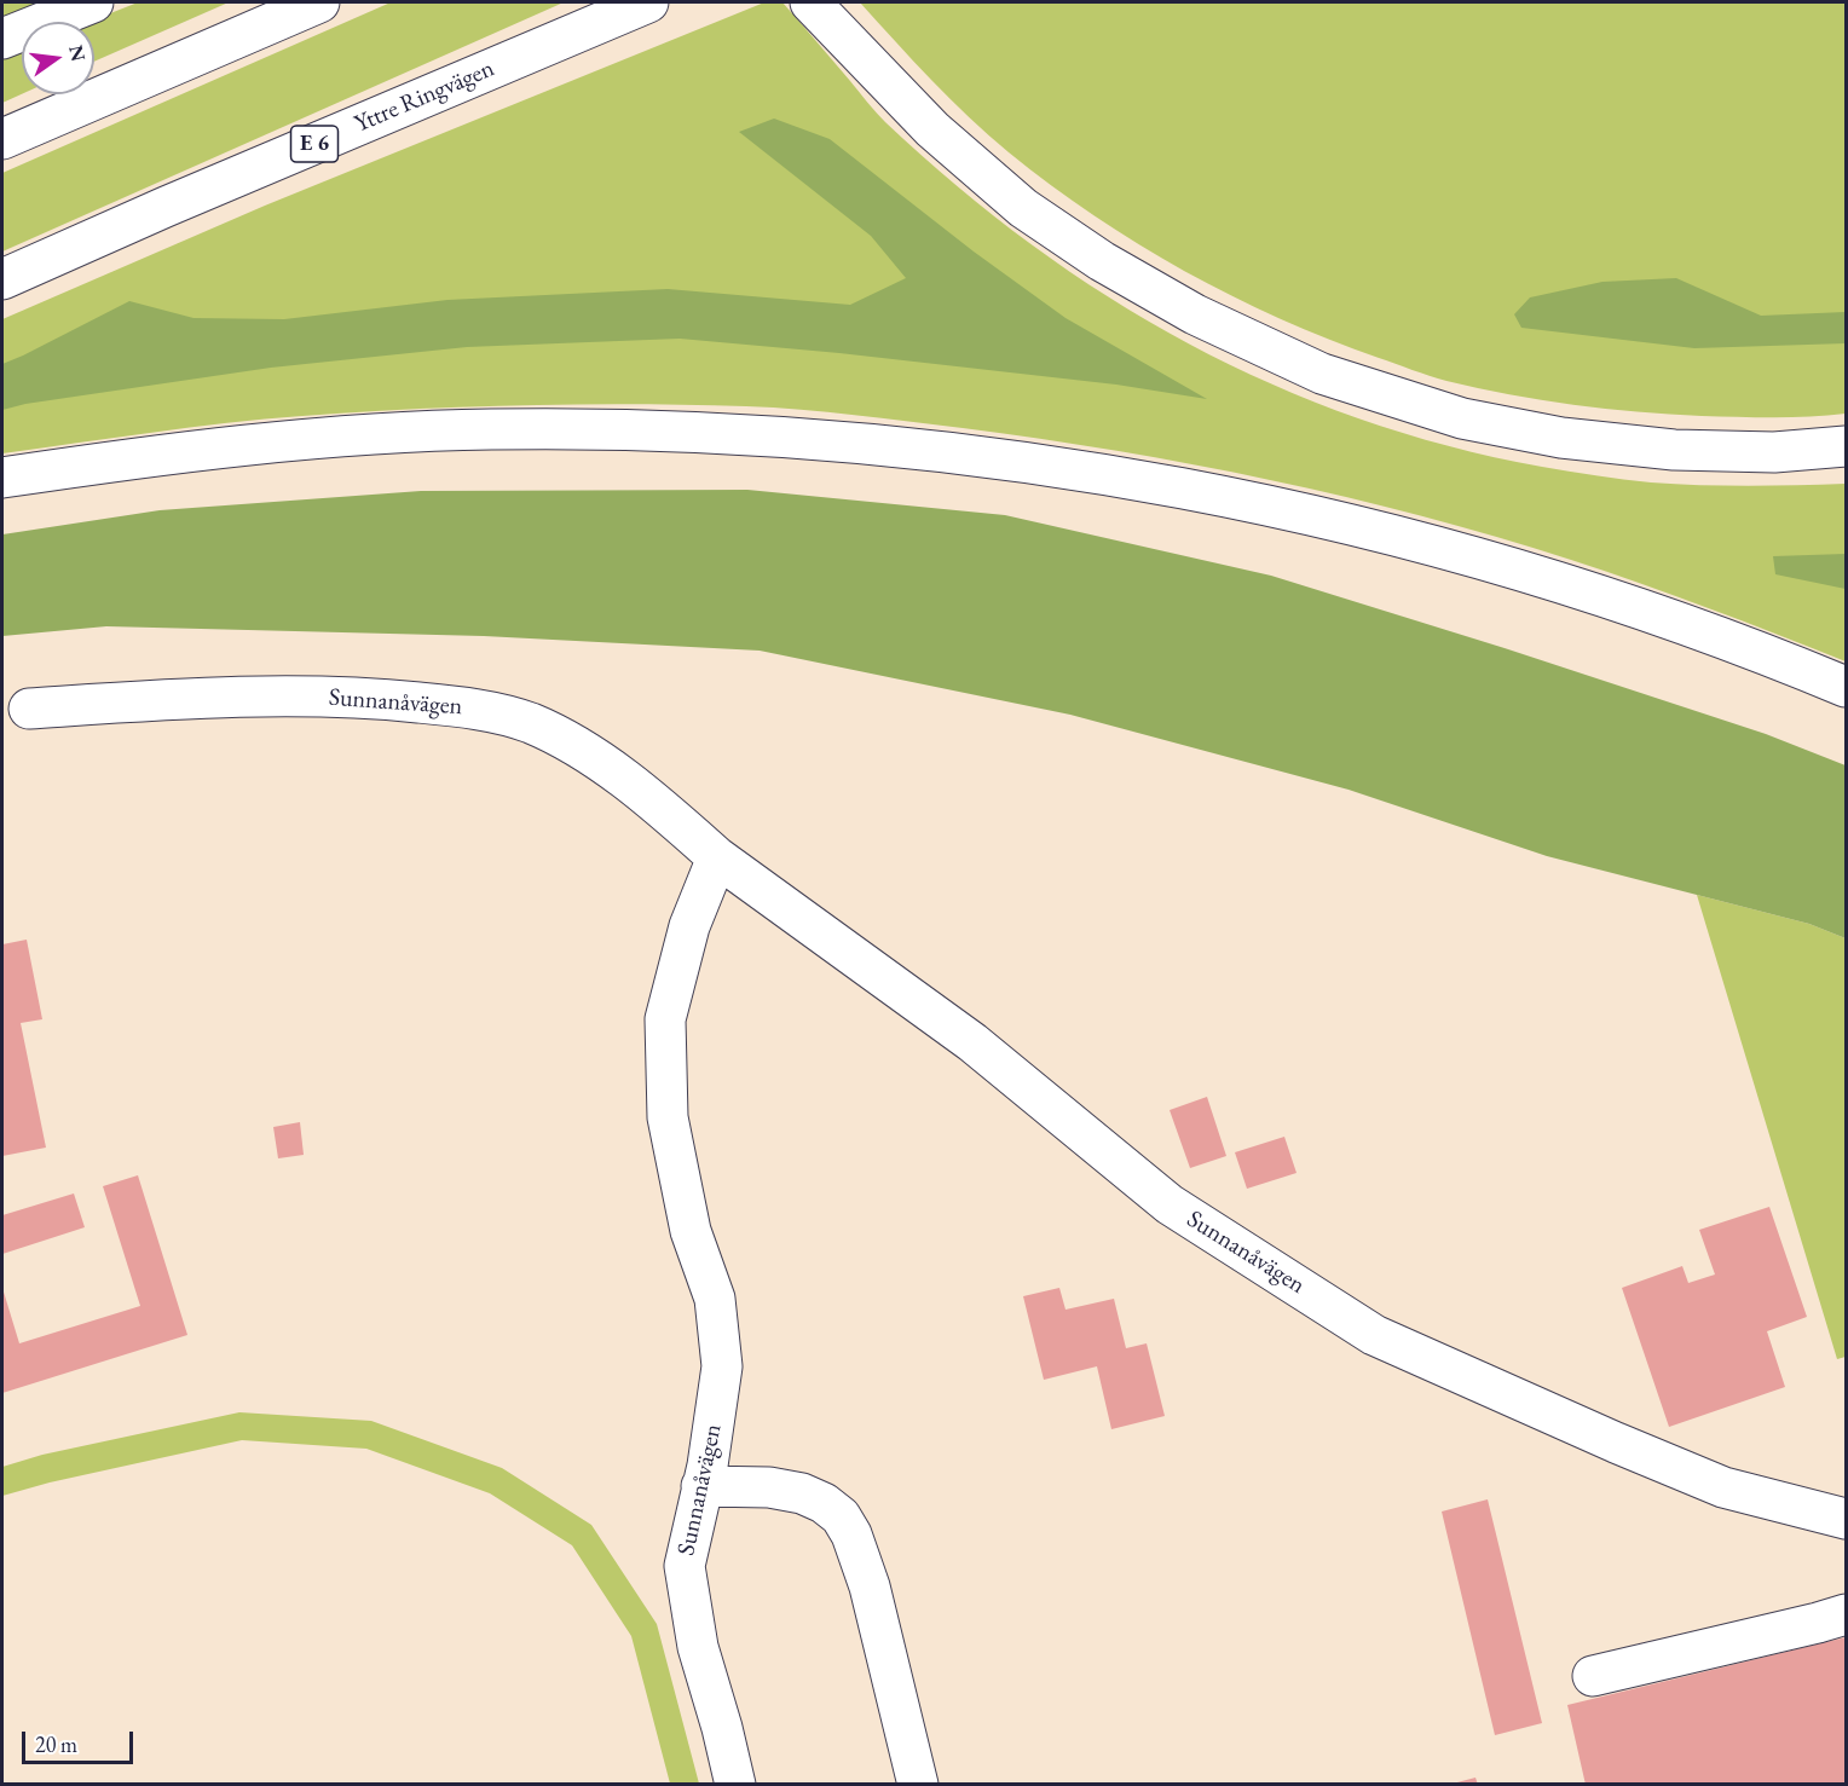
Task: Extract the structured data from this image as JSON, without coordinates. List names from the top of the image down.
{
  "streets": {
    "main road": ["Yttre Ringvägen", "E 6", "Sunnanåvägen"]
  },
  "scale_bar": "20 m",
  "north": "right"
}
